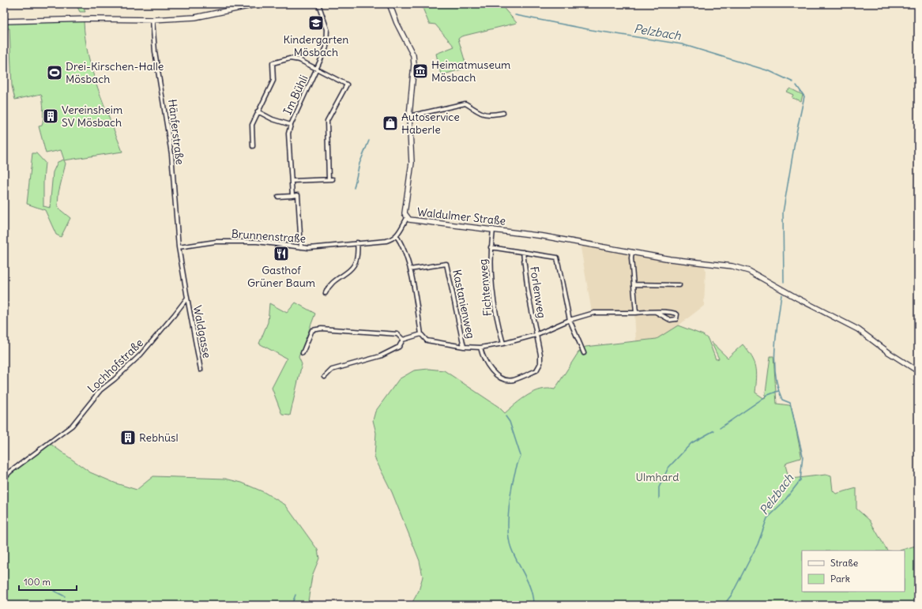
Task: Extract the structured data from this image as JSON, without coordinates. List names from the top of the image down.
{
  "streets": {
    "street": [
      "Im Bühli",
      "Hänferstraße",
      "Waldulmer Straße",
      "Brunnenstraße",
      "Fichtenweg",
      "Forlenweg",
      "Kastanienweg",
      "Waldgasse",
      "Lochhofstraße"
    ]
  },
  "crossings": [
    ["Im Bühli", "Brunnenstraße"],
    ["Hänferstraße", "Brunnenstraße"],
    ["Waldulmer Straße", "Fichtenweg"],
    ["Waldgasse", "Lochhofstraße"]
  ],
  "water": ["Pelzbach"],
  "parks": ["Ulmhard"],
  "places": {
    "school or university": ["Kindergarten Mösbach"],
    "museum": ["Heimatmuseum Mösbach"],
    "sports": ["Drei-Kirschen-Halle Mösbach"],
    "building": ["Vereinsheim SV Mösbach", "Rebhüsl"],
    "shop": ["Autoservice Haberle"],
    "restaurant": ["Gasthof Grüner Baum"]
  },
  "legend": ["Straße", "Park"],
  "scale_bar": "100 m"
}
